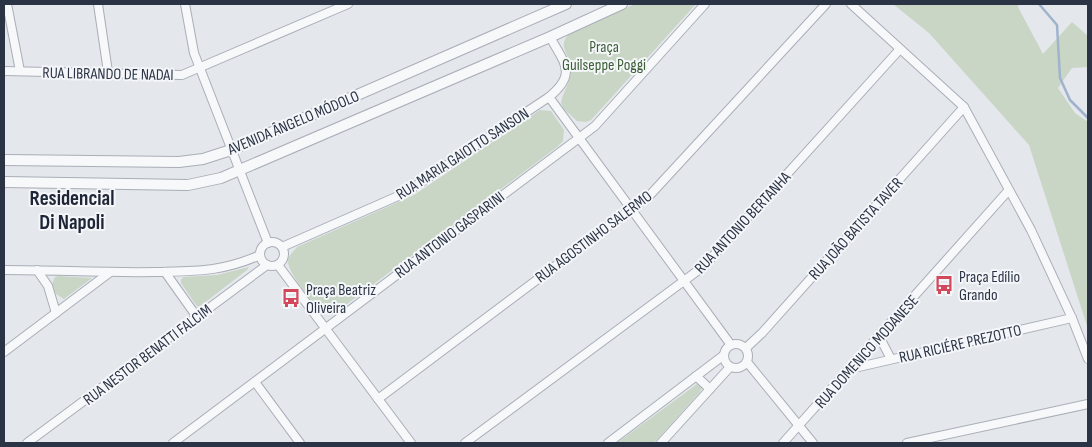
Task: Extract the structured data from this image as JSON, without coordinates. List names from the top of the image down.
{
  "streets": {
    "street": [
      "RUA LIBRANDO DE NADAI",
      "AVENIDA ÂNGELO MÓDOLO",
      "RUA MARIA GAIOTTO SANSON",
      "RUA ANTONIO BERTANHA",
      "RUA JOÃO BATISTA TAVER",
      "RUA ANTONIO GASPARINI",
      "RUA AGOSTINHO SALERMO",
      "RUA RICIÉRE PREZOTTO",
      "RUA DOMENICO MODANESE",
      "RUA NESTOR BENATTI FALCIM"
    ]
  },
  "crossings": [
    ["AVENIDA ÂNGELO MÓDOLO", "RUA MARIA GAIOTTO SANSON"],
    ["RUA MARIA GAIOTTO SANSON", "RUA NESTOR BENATTI FALCIM"],
    ["RUA RICIÉRE PREZOTTO", "RUA DOMENICO MODANESE"]
  ],
  "districts": ["Residencial Di Napoli"],
  "parks": ["Praça Guilseppe Poggi"],
  "places": {
    "bus stop": ["Praça Edílio Grando", "Praça Beatriz Oliveira"]
  }
}
